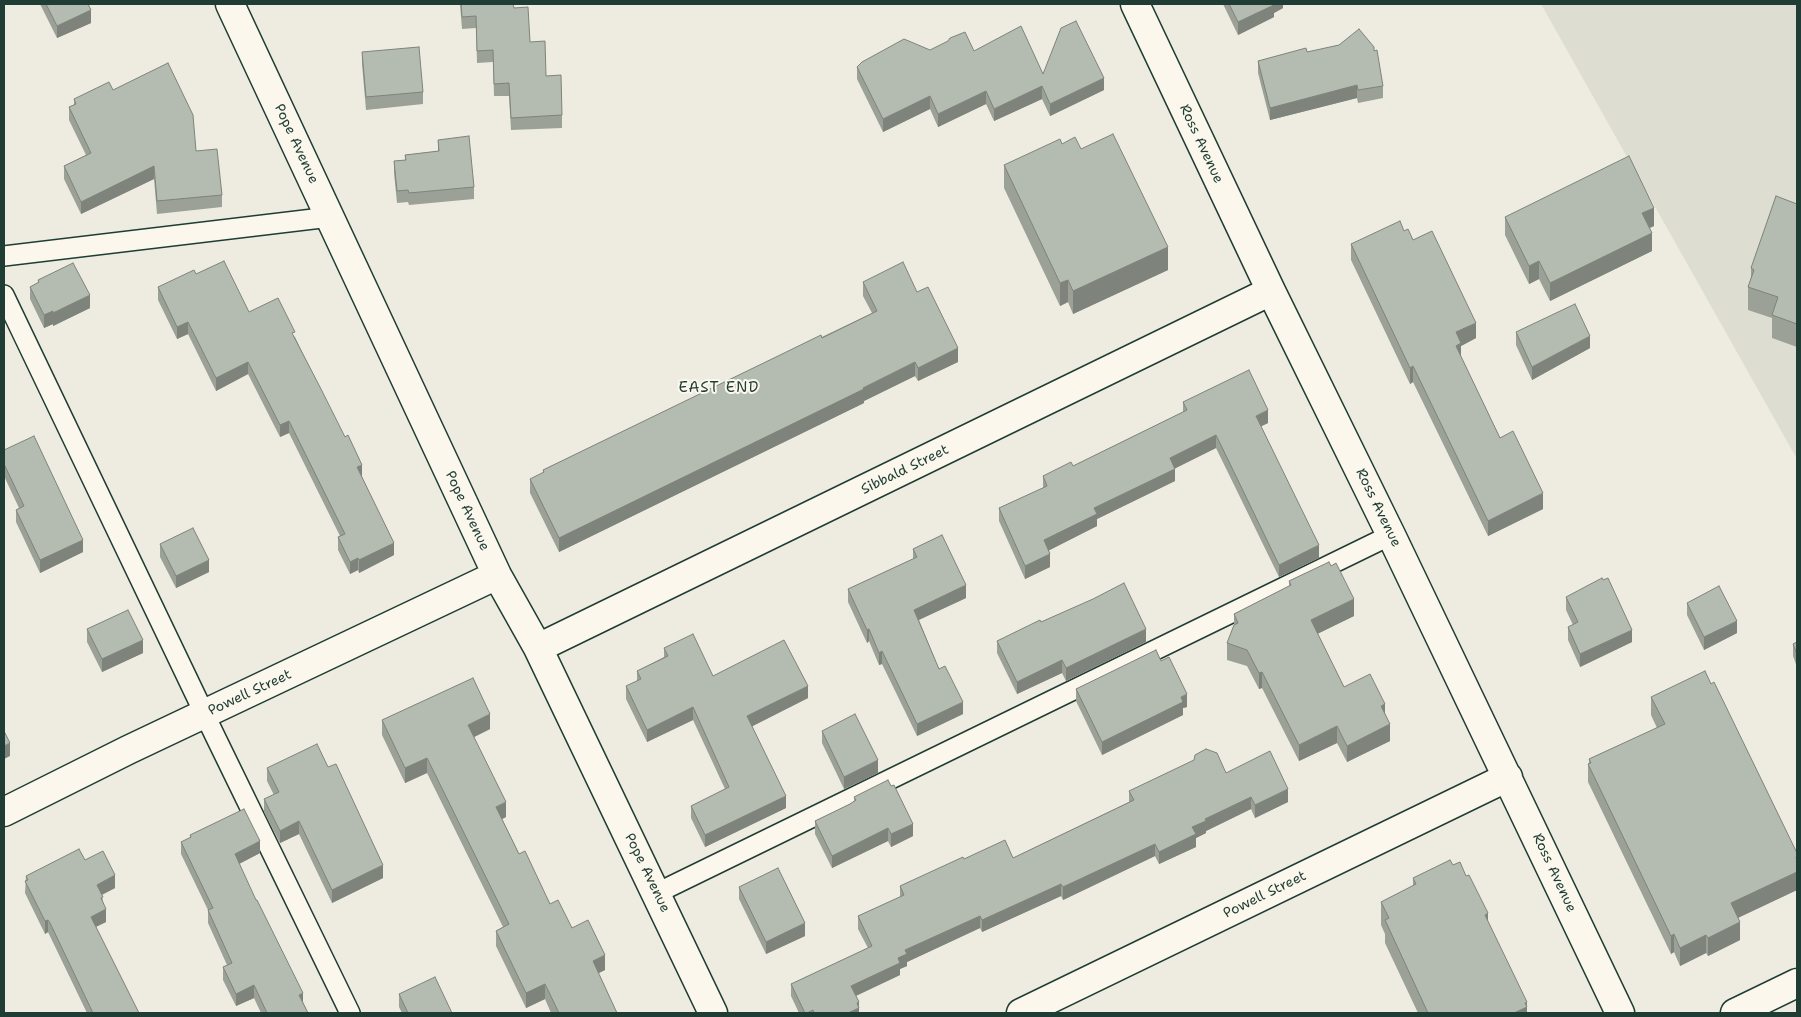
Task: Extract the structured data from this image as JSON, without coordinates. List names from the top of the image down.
{
  "streets": {
    "street": [
      "Pope Avenue",
      "Ross Avenue",
      "Sibbald Street",
      "Powell Street"
    ]
  },
  "crossings": [
    ["Pope Avenue", "Sibbald Street"],
    ["Pope Avenue", "Powell Street"],
    ["Ross Avenue", "Sibbald Street"],
    ["Ross Avenue", "Powell Street"]
  ],
  "districts": ["EAST END"]
}
